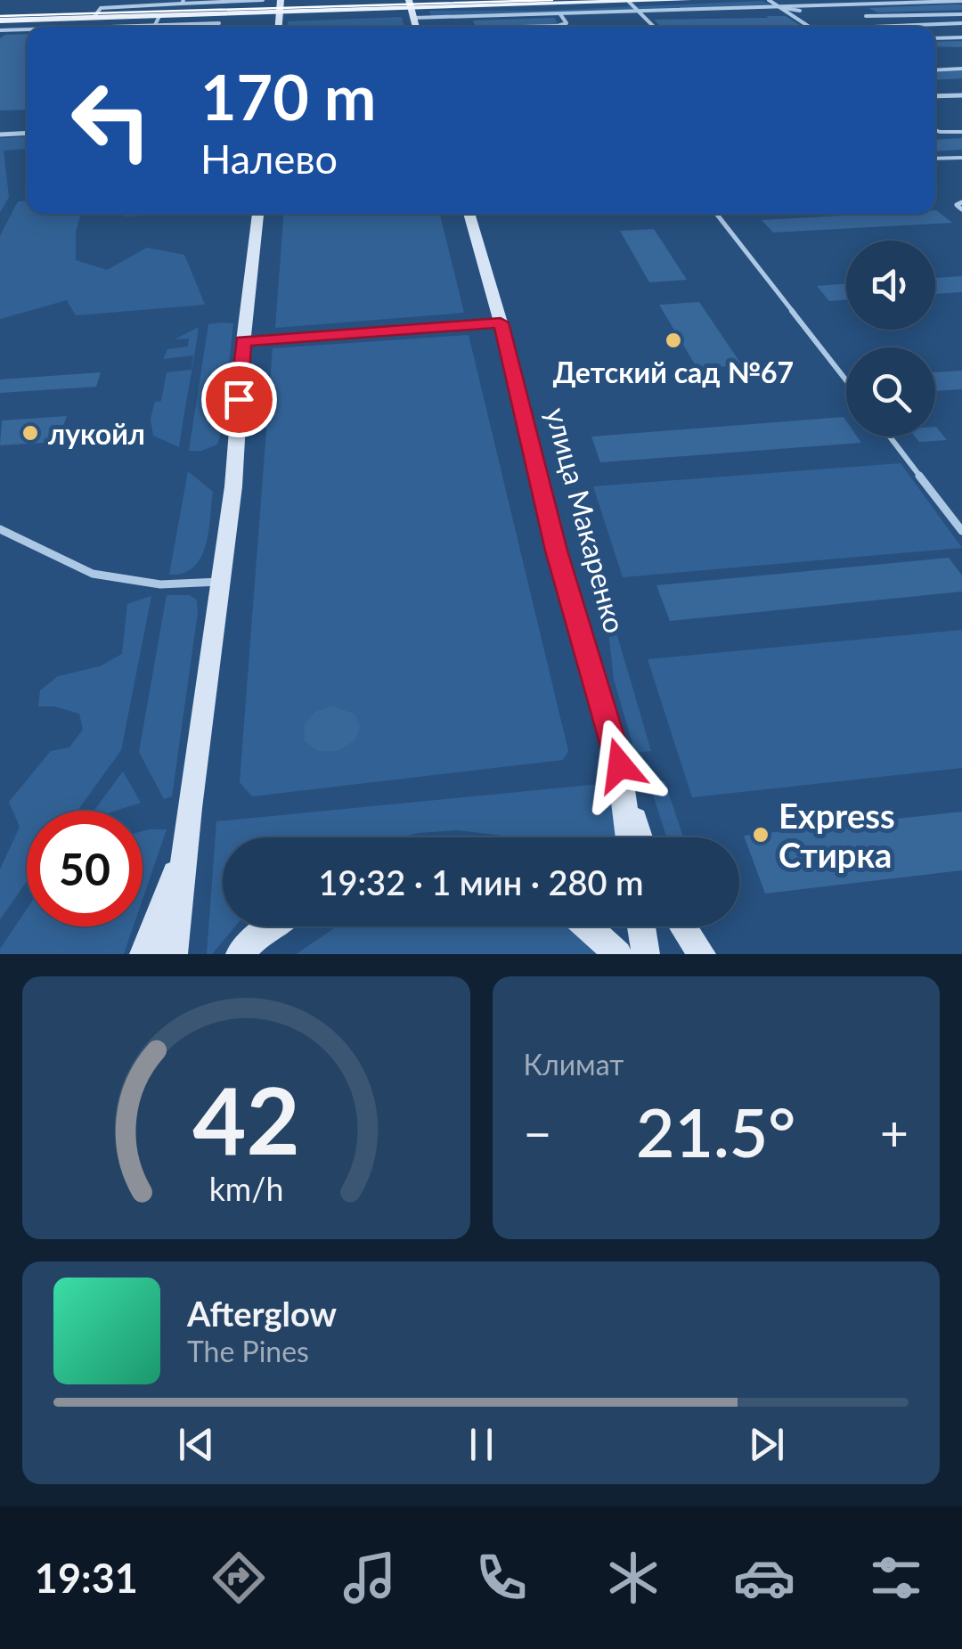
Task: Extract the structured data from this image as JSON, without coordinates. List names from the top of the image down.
{
  "streets": {
    "main road": ["улица Макаренко"]
  },
  "places": ["Детский сад №67", "лукойл", "Express Стирка"],
  "page": {
    "turn": ["170 m", "Налево"],
    "limit": "50",
    "trip": "19:32 · 1 мин · 280 m",
    "tile": "Климат",
    "heat": ["−", "21.5°", "+"],
    "song": ["Afterglow", "The Pines"],
    "tabs": "19:31",
    "gauge": ["42", "km/h"]
  }
}
